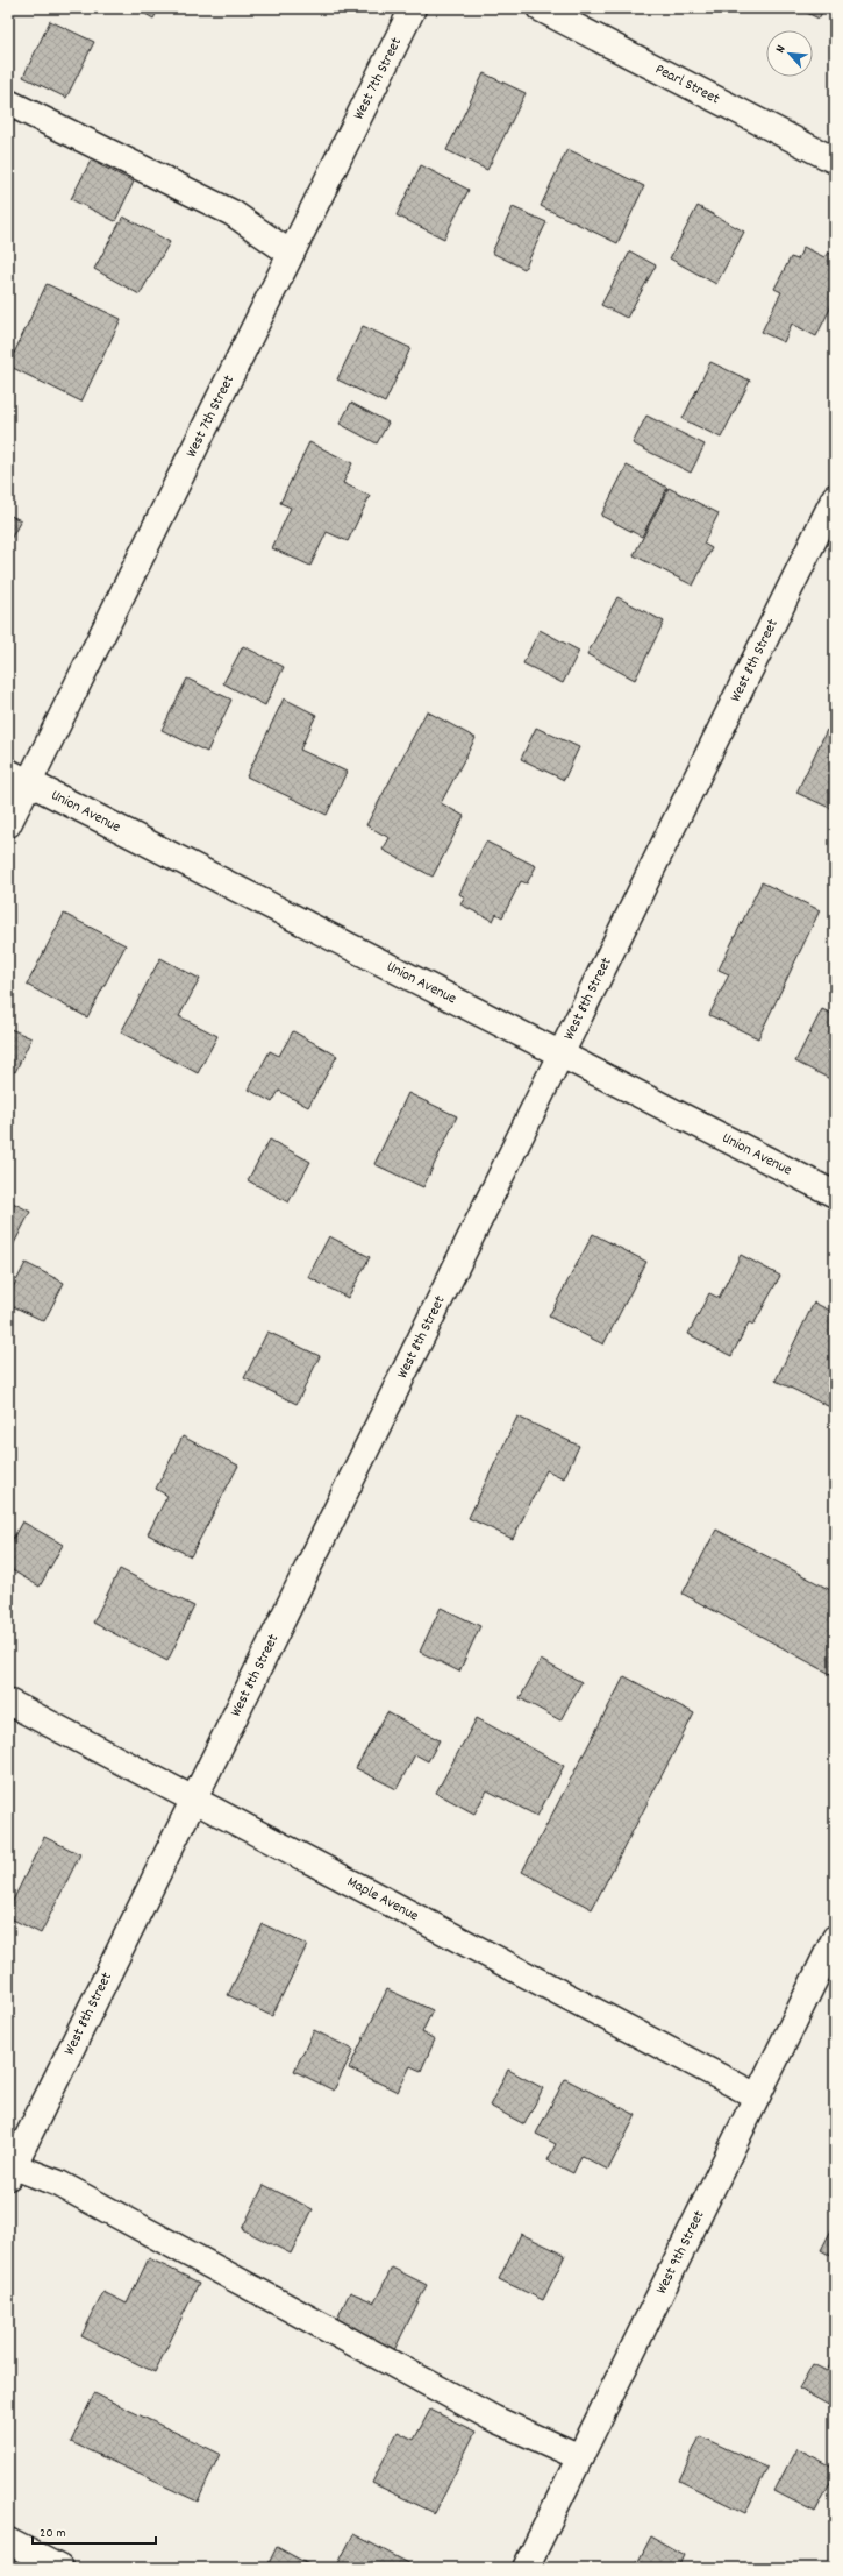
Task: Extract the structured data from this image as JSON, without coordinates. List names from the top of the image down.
{
  "streets": {
    "street": [
      "West 7th Street",
      "Pearl Street",
      "West 8th Street",
      "Union Avenue",
      "Maple Avenue",
      "West 9th Street"
    ]
  },
  "crossings": [
    ["West 7th Street", "Union Avenue"],
    ["West 8th Street", "Union Avenue"],
    ["West 8th Street", "Maple Avenue"],
    ["Maple Avenue", "West 9th Street"]
  ],
  "scale_bar": "20 m",
  "north": "top left"
}
